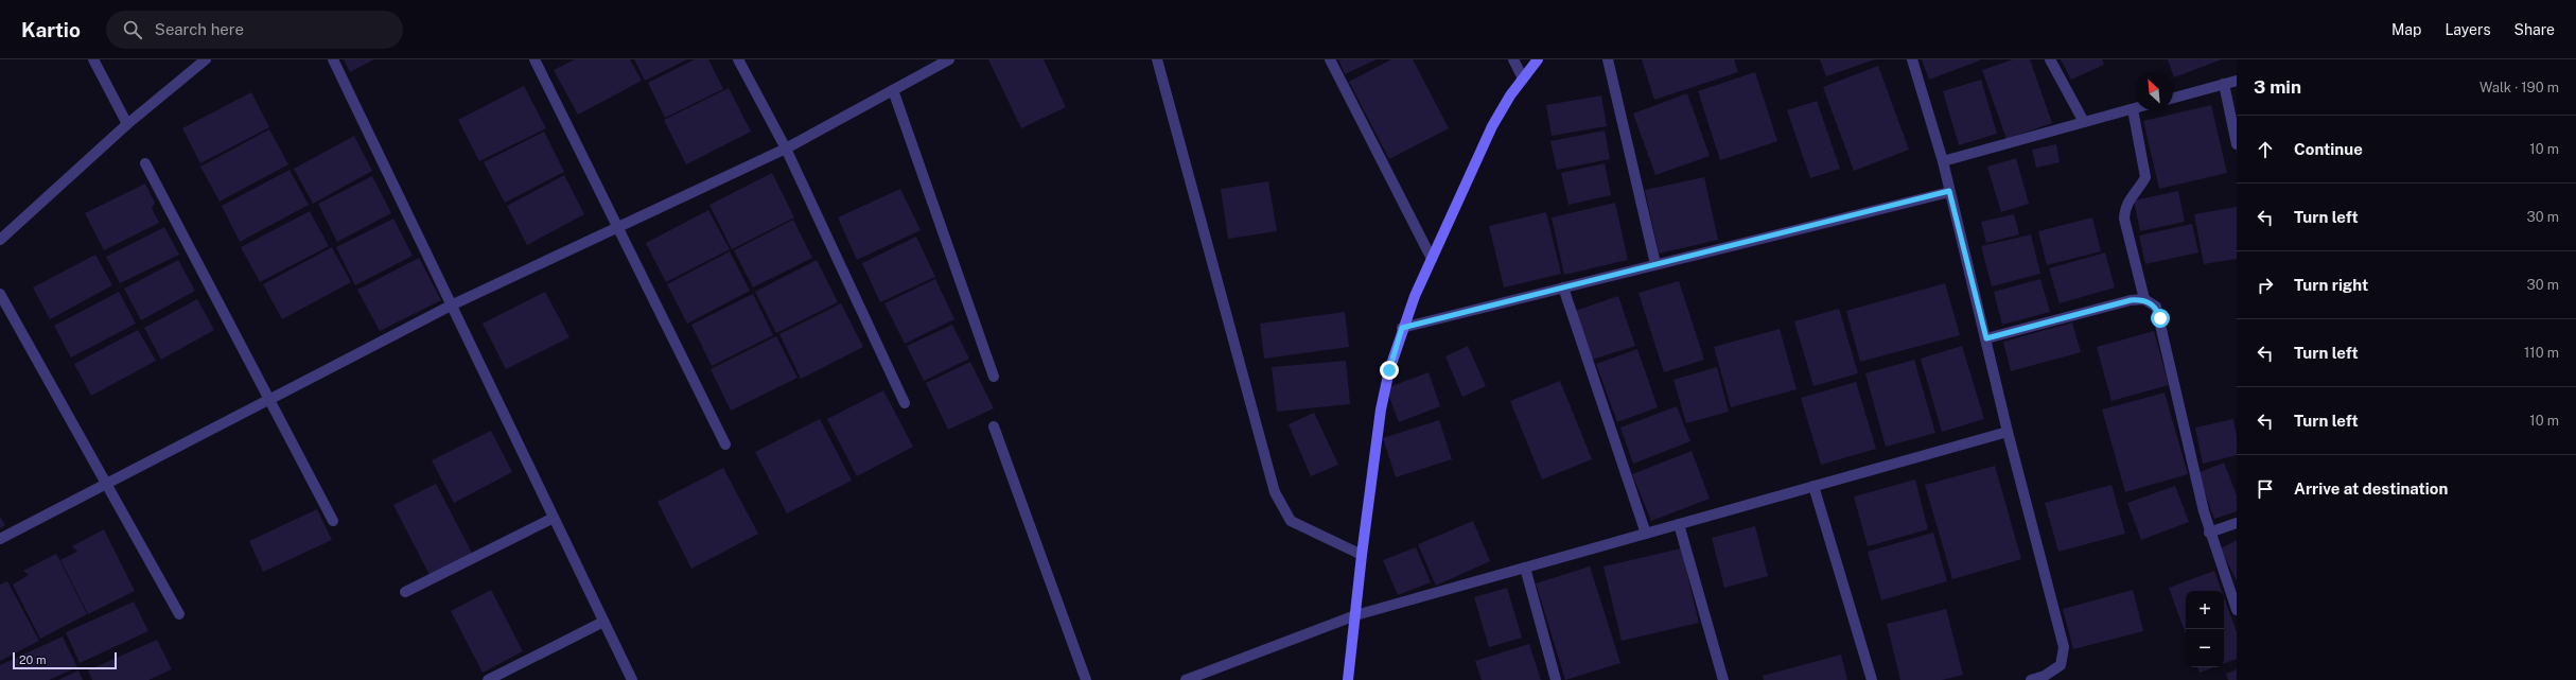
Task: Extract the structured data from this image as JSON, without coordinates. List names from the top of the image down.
{
  "scale_bar": "20 m",
  "north": "top left",
  "page": {
    "header": "Kartio",
    "search": "Search here",
    "nav": ["Map", "Layers", "Share"],
    "heading": ["3 min", "Walk · 190 m"],
    "list": [
      ["Continue", "10 m"],
      ["Turn left", "30 m"],
      ["Turn right", "30 m"],
      ["Turn left", "110 m"],
      ["Turn left", "10 m"],
      "Arrive at destination"
    ],
    "map_buttons": ["+", "−"],
    "scale": "20 m"
  }
}
